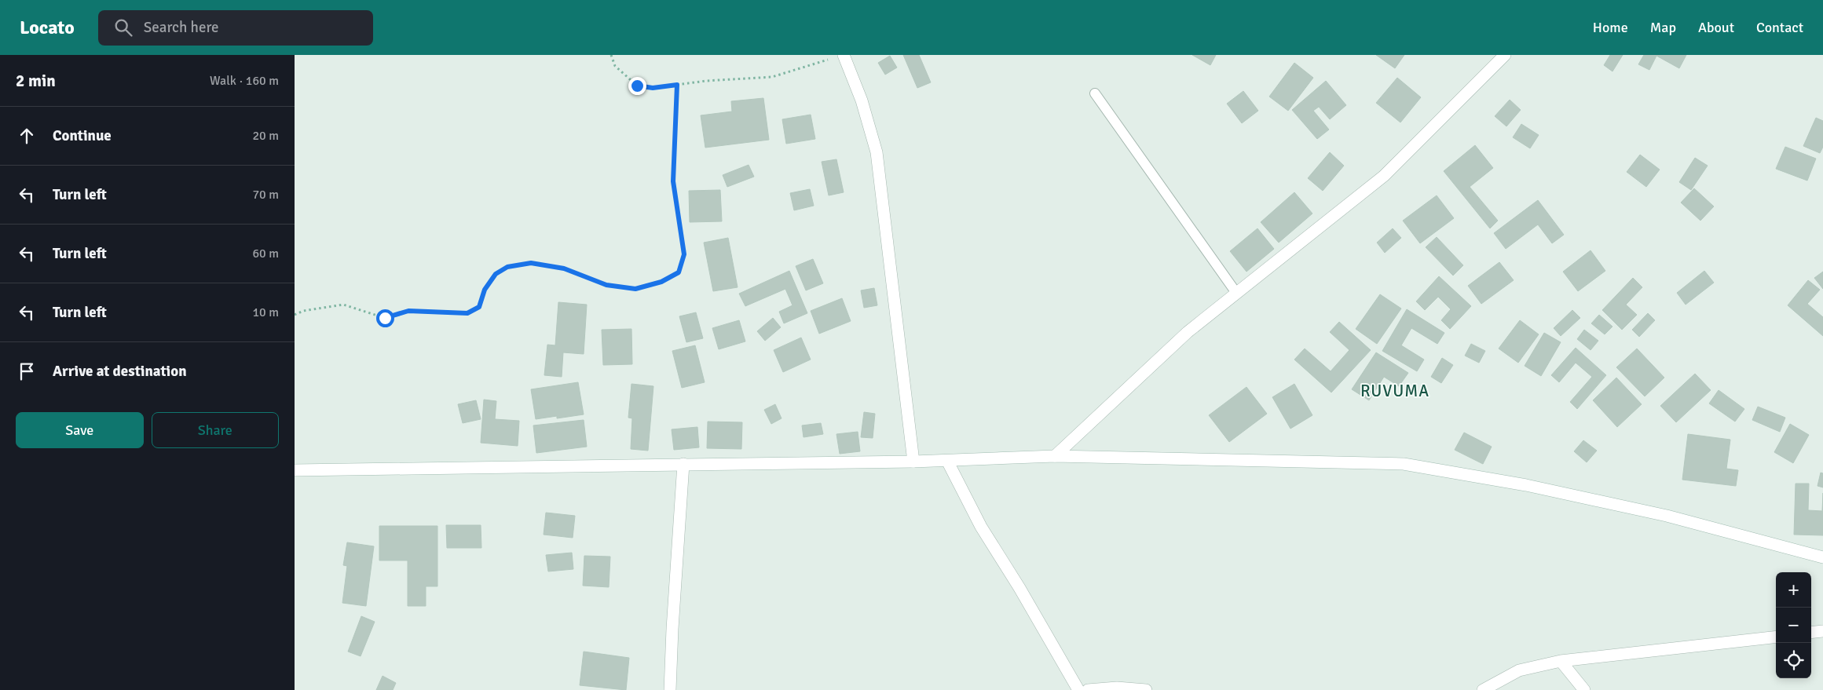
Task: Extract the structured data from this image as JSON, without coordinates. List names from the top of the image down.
{
  "districts": ["RUVUMA"],
  "page": {
    "header": "Locato",
    "search": "Search here",
    "nav": [
      "Home",
      "Map",
      "About",
      "Contact"
    ],
    "heading": ["2 min", "Walk · 160 m"],
    "list": [
      ["Continue", "20 m"],
      ["Turn left", "70 m"],
      ["Turn left", "60 m"],
      ["Turn left", "10 m"],
      "Arrive at destination"
    ],
    "buttons": ["Save", "Share"],
    "map_buttons": ["+", "−"]
  }
}
